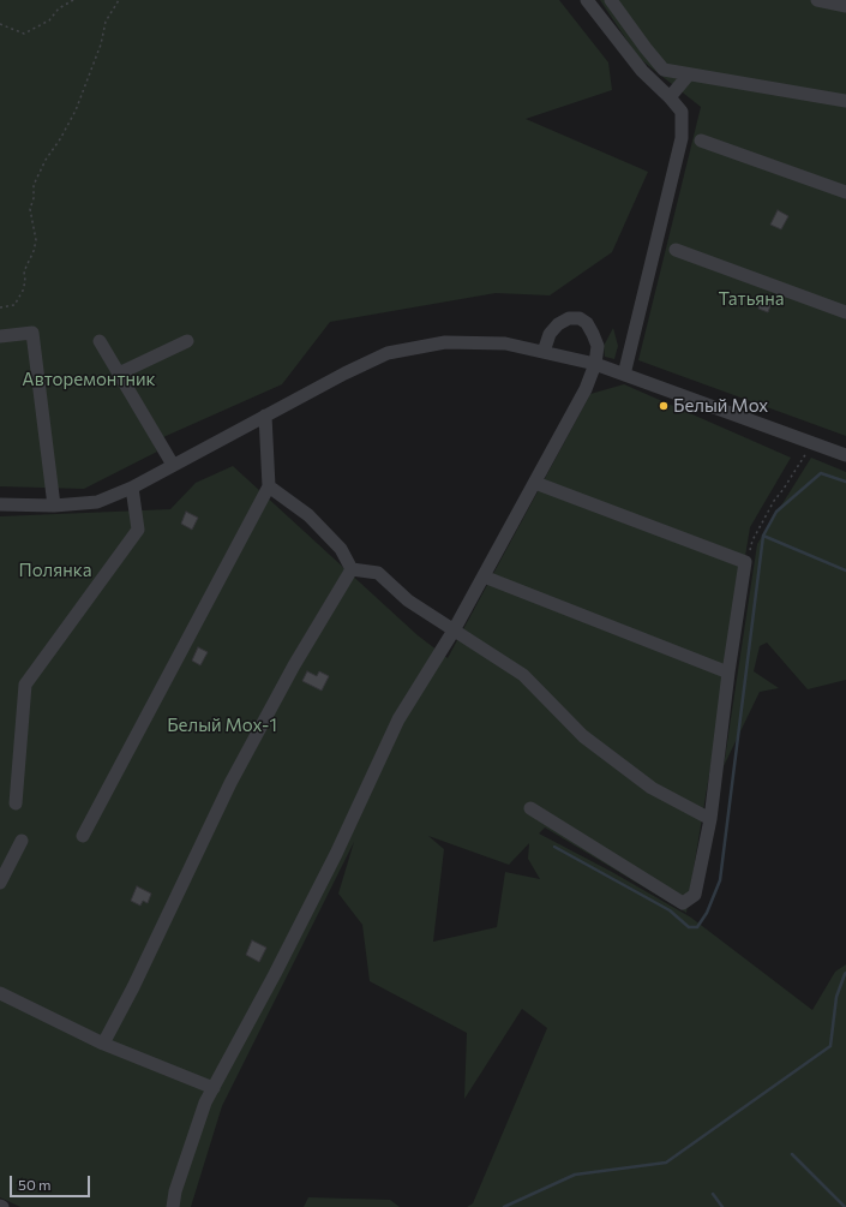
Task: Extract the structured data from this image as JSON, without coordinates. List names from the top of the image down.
{
  "parks": [
    "Татьяна",
    "Авторемонтник",
    "Полянка",
    "Белый Мох-1"
  ],
  "places": ["Белый Мох"],
  "scale_bar": "50 m"
}
